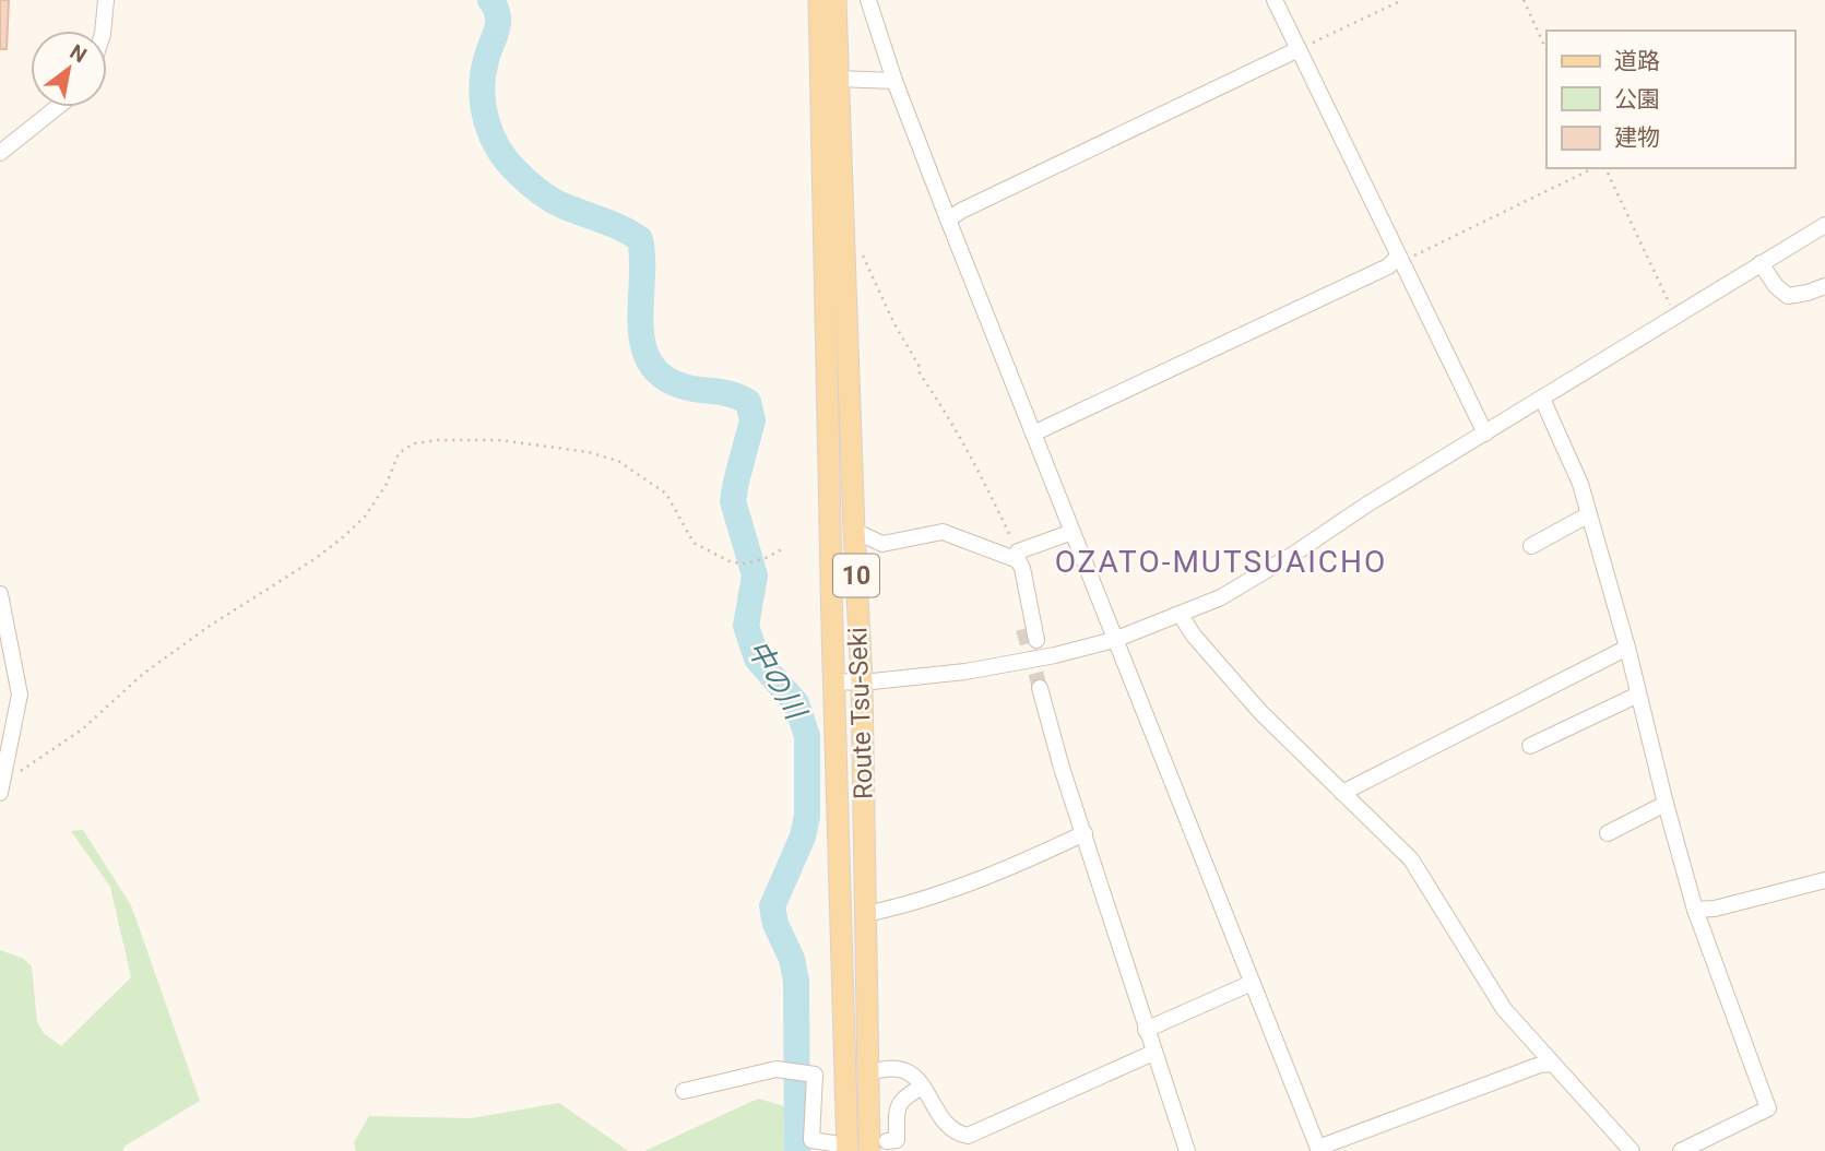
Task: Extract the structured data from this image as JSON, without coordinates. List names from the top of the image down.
{
  "streets": {
    "main road": ["10", "Route Tsu-Seki"]
  },
  "districts": ["OZATO-MUTSUAICHO"],
  "water": ["中の川"],
  "legend": ["道路", "公園", "建物"],
  "north": "top right"
}
